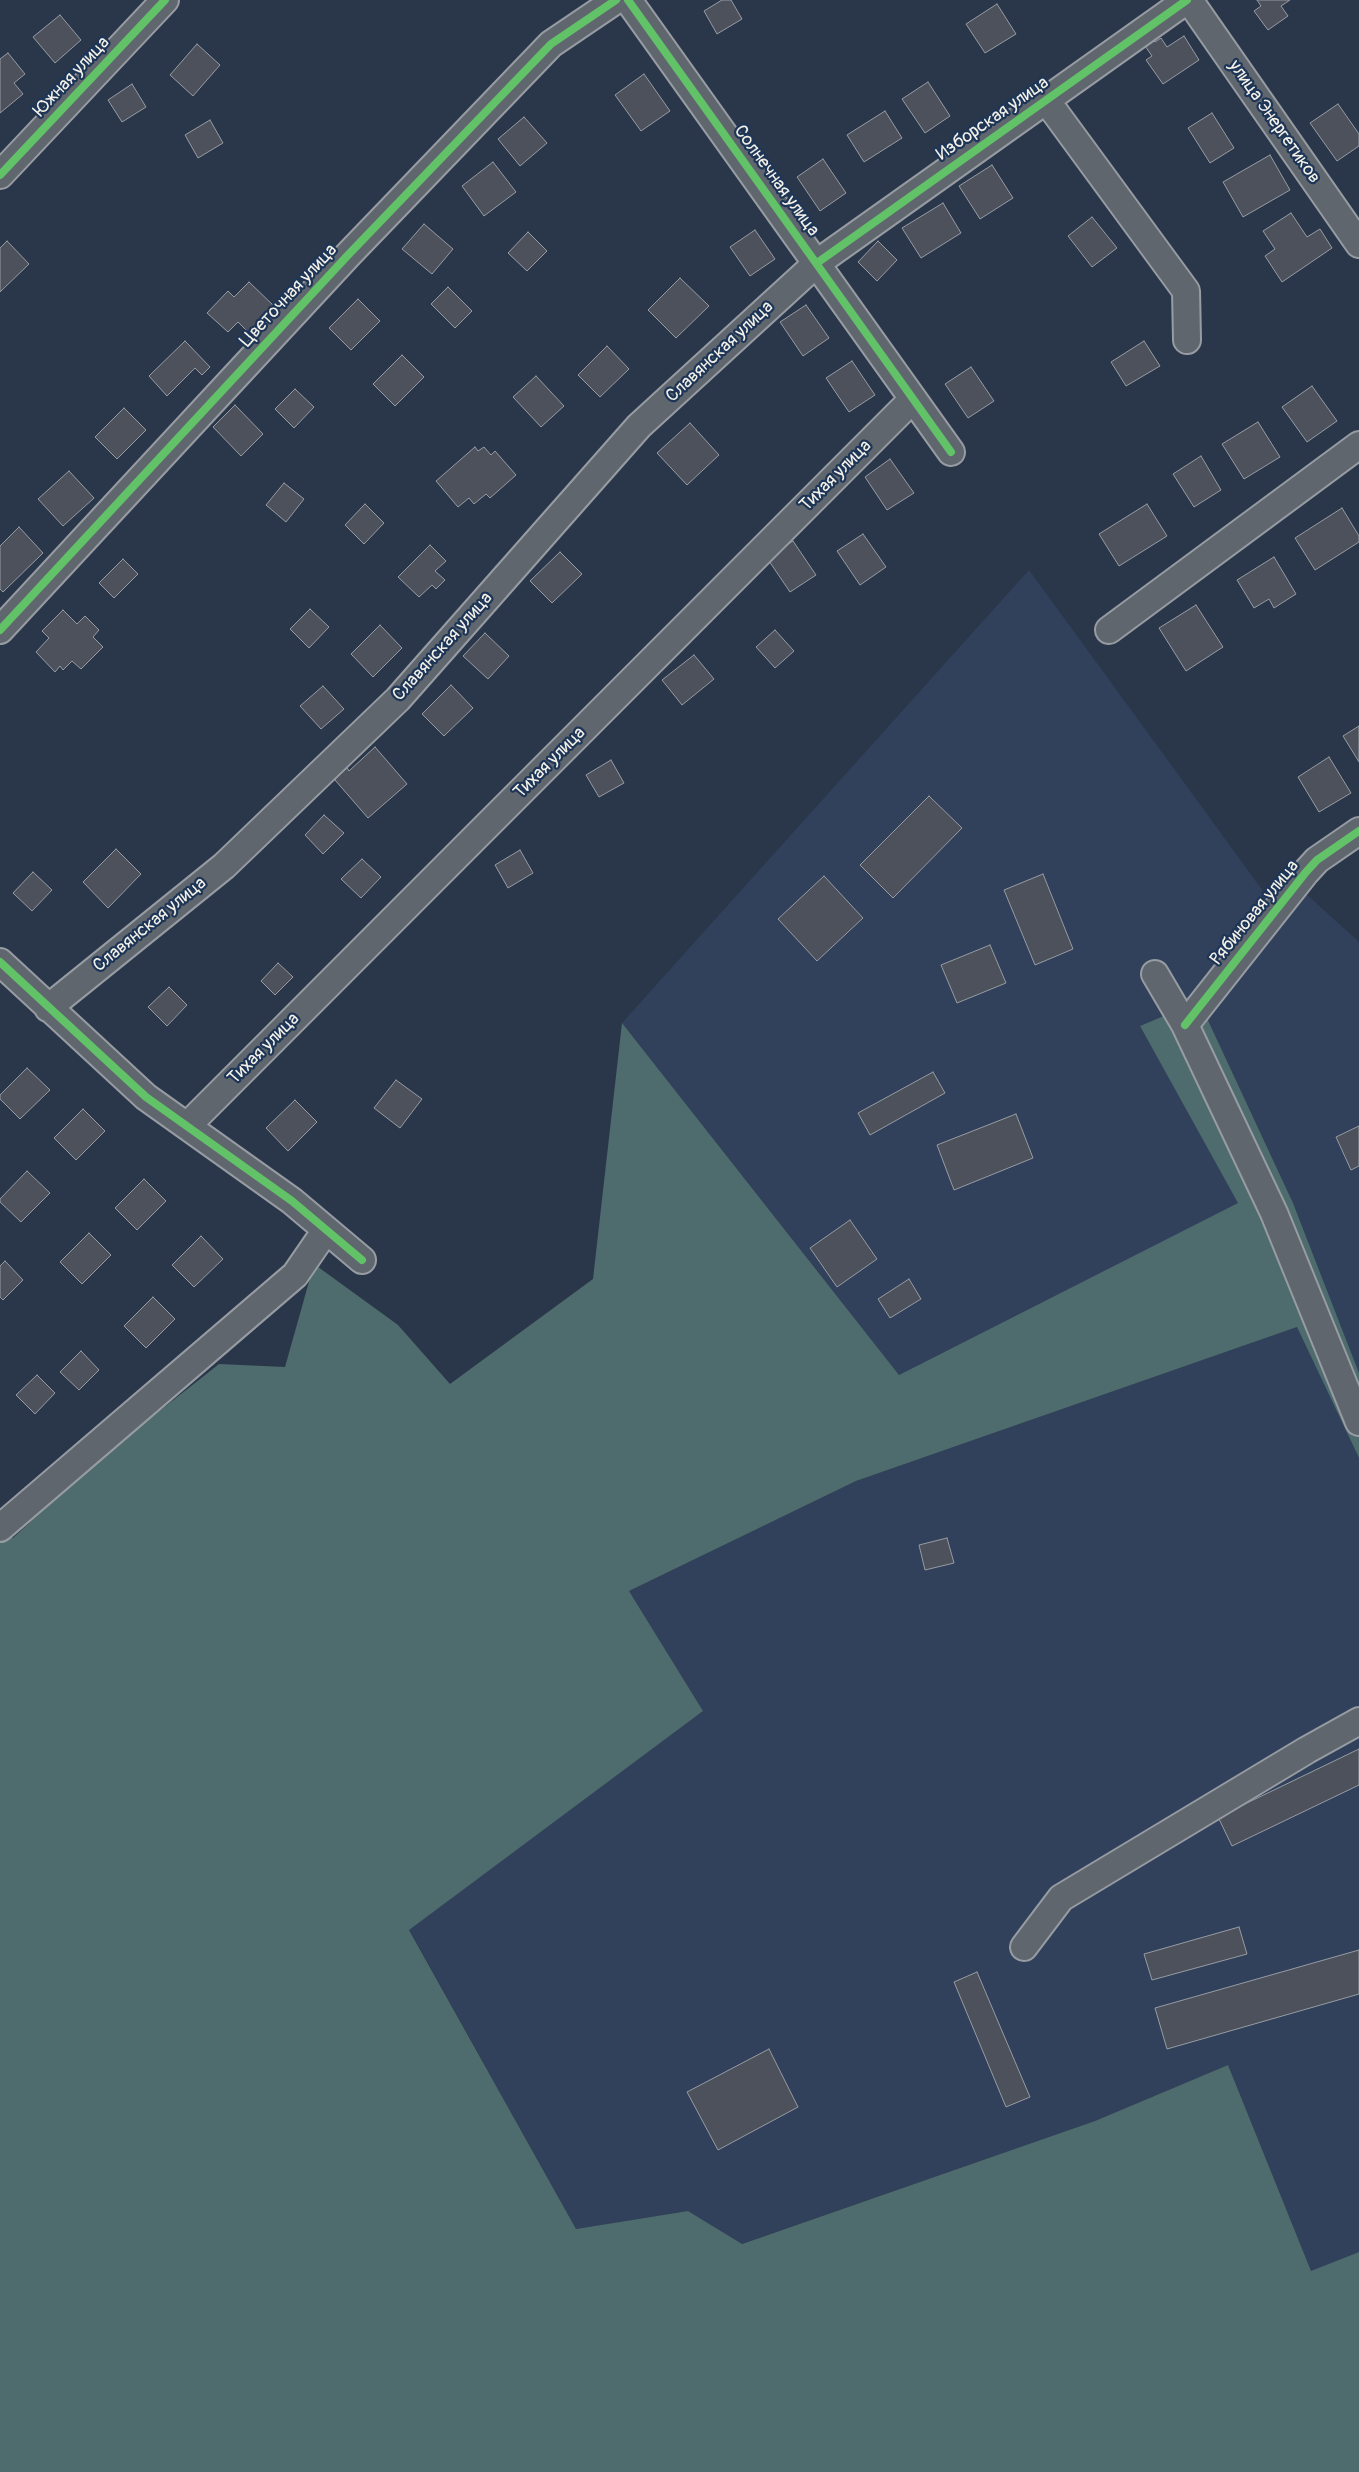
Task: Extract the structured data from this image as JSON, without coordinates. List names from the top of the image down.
{
  "streets": {
    "street": [
      "Южная улица",
      "Изборская улица",
      "улица Энергетиков",
      "Солнечная улица",
      "Цветочная улица",
      "Славянская улица",
      "Тихая улица",
      "Рябиновая улица"
    ]
  },
  "crossings": [
    ["Изборская улица", "улица Энергетиков"],
    ["Изборская улица", "Солнечная улица"],
    ["Изборская улица", "Славянская улица"],
    ["Солнечная улица", "Славянская улица"],
    ["Солнечная улица", "Тихая улица"]
  ]
}
